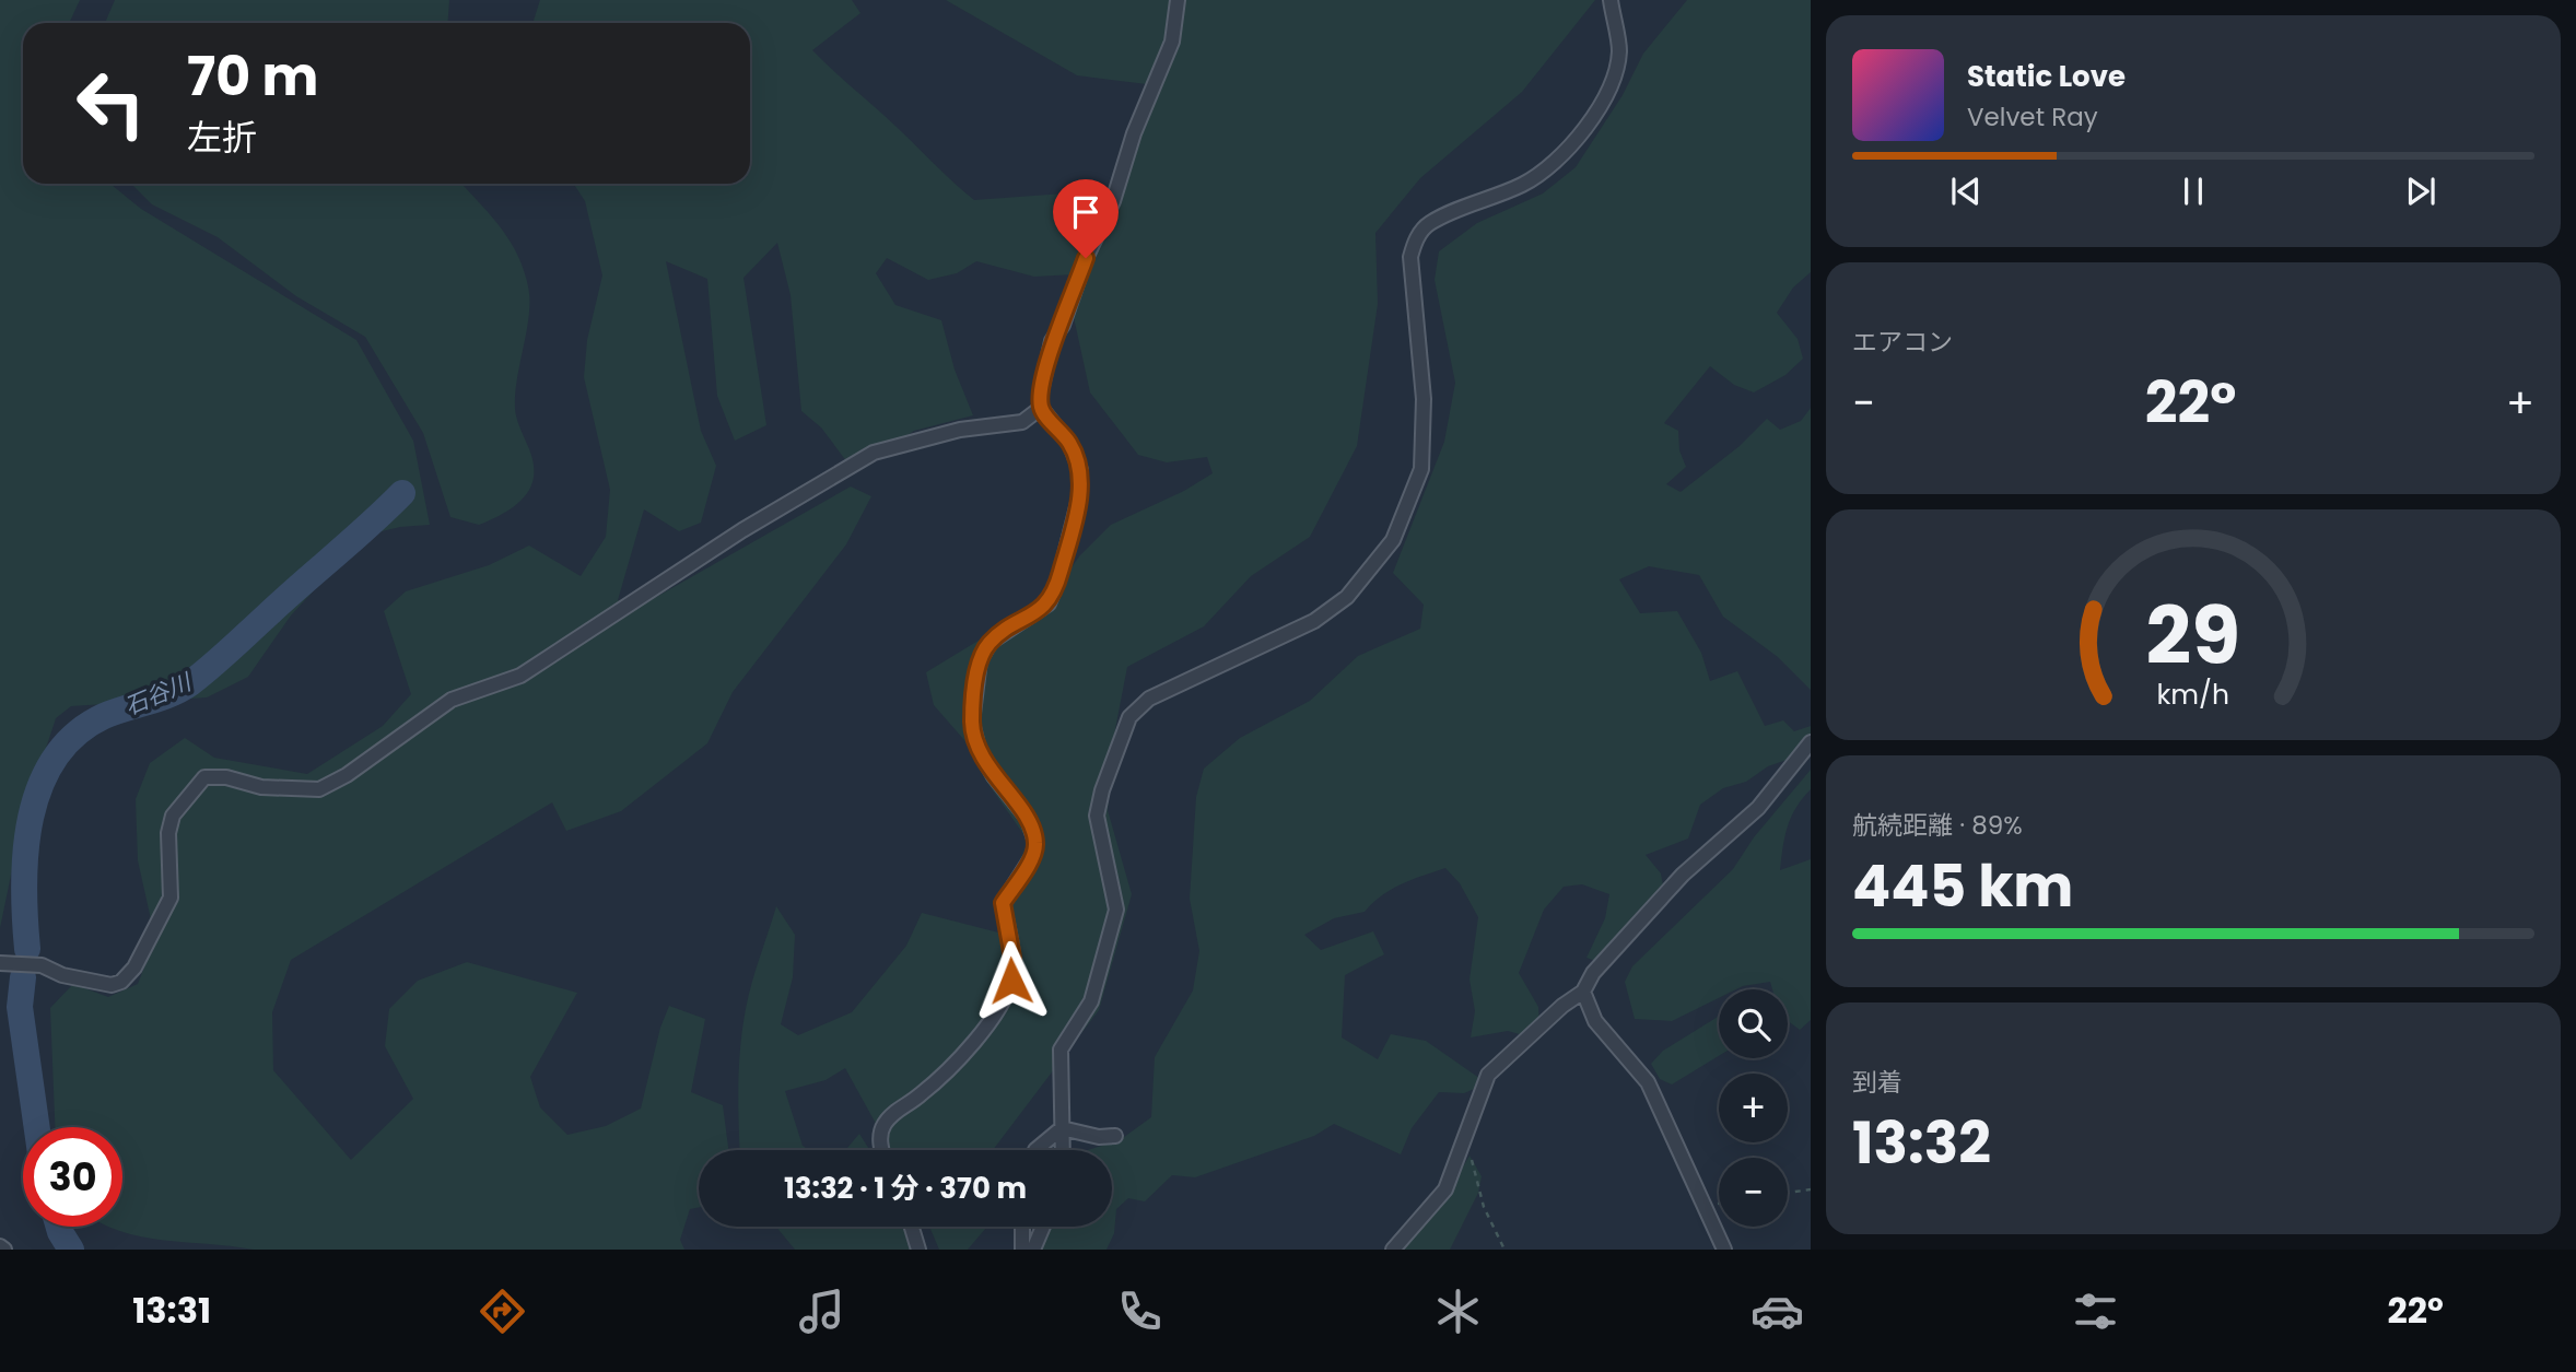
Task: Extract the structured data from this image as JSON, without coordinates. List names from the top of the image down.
{
  "water": ["石谷川"],
  "page": {
    "turn": ["70 m", "左折"],
    "song": ["Static Love", "Velvet Ray"],
    "tile": [
      "エアコン",
      ["航続距離 · 89%", "445 km"],
      ["到着", "13:32"]
    ],
    "heat": ["−", "22°", "+"],
    "map_buttons": ["+", "−"],
    "limit": "30",
    "trip": "13:32 · 1 分 · 370 m",
    "tabs": ["13:31", "22°"],
    "gauge": ["29", "km/h"]
  }
}
